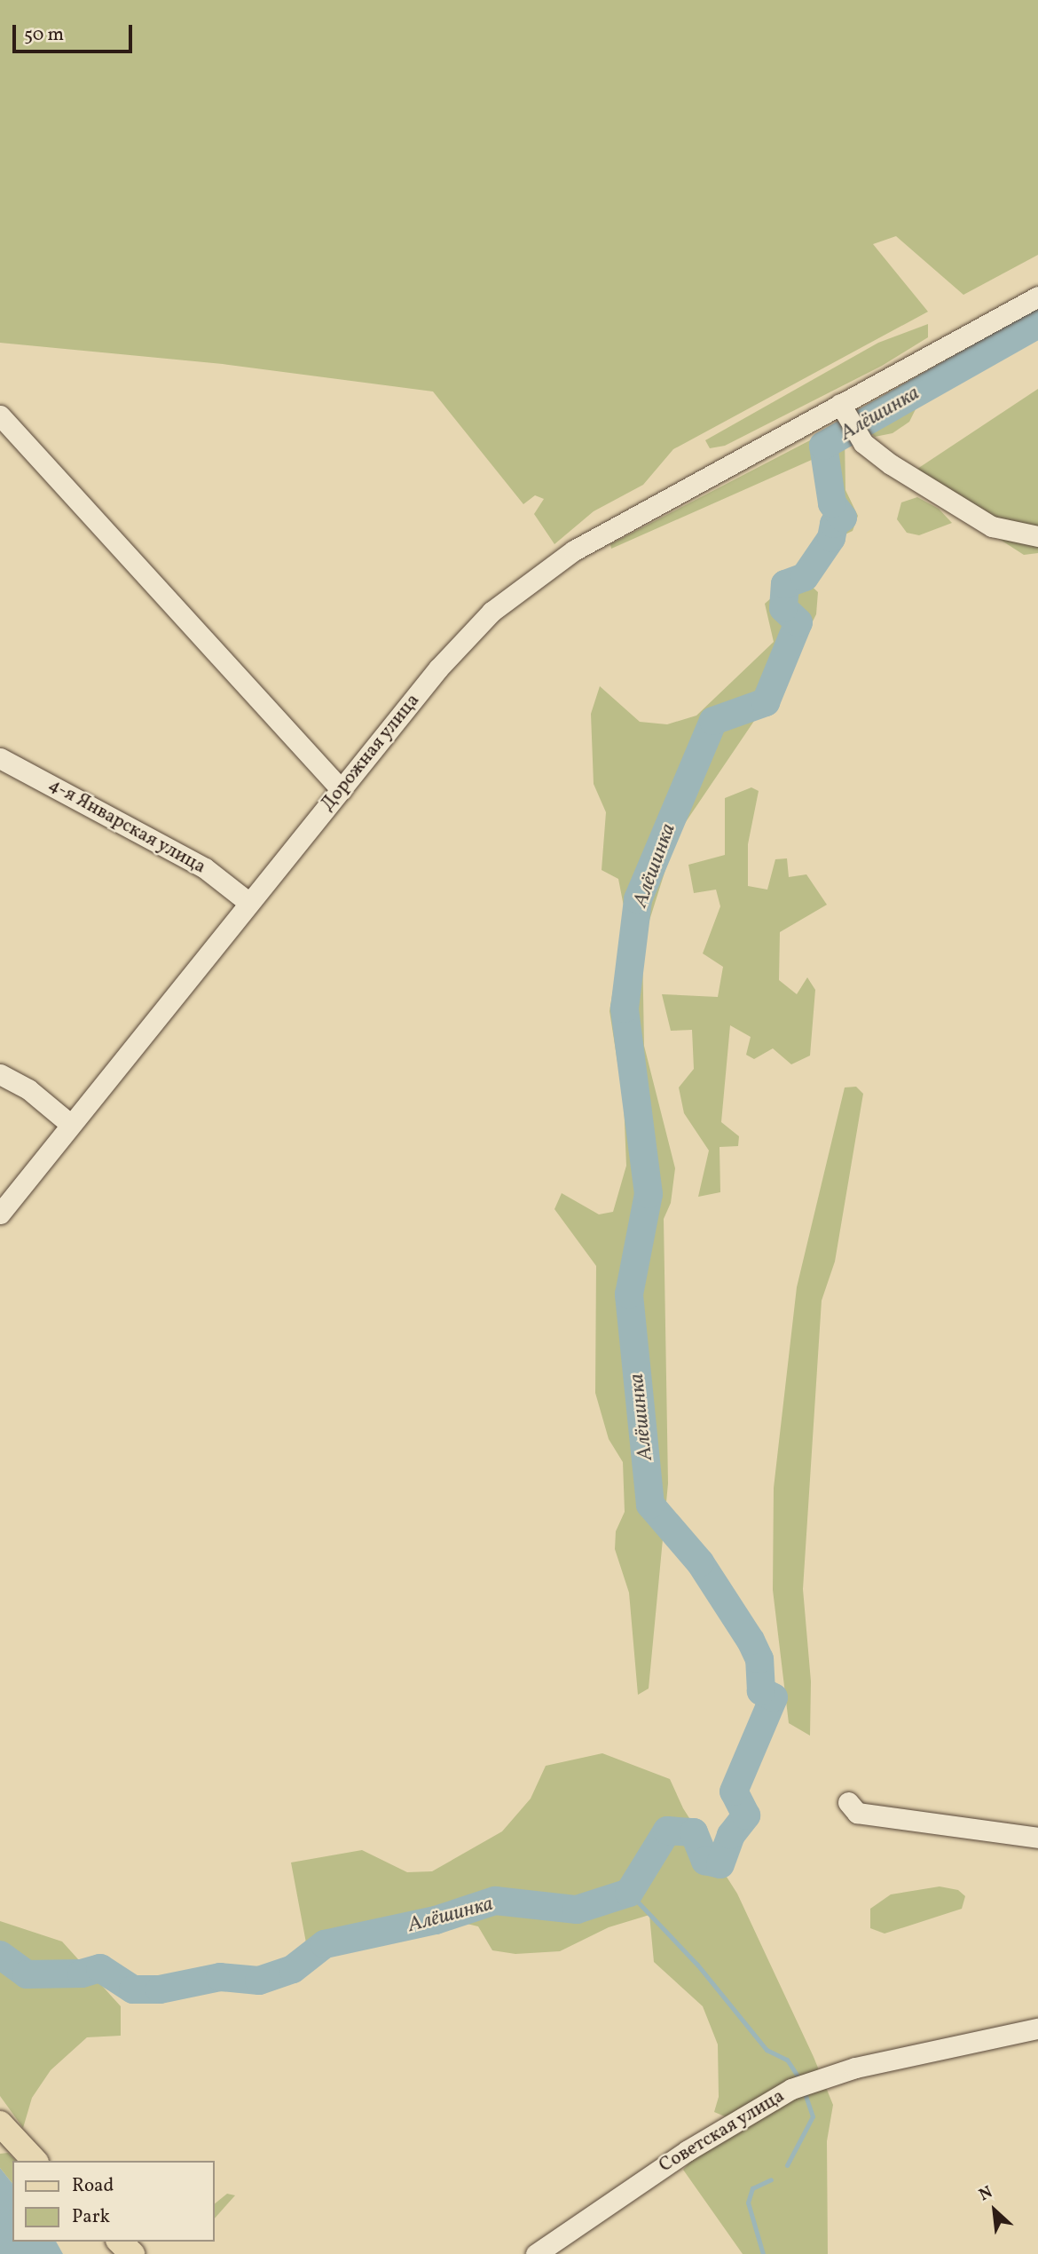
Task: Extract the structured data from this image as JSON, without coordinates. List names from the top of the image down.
{
  "streets": {
    "street": ["Дорожная улица", "4-я Январская улица", "Советская улица"]
  },
  "crossings": [
    ["Дорожная улица", "4-я Январская улица"]
  ],
  "water": ["Алёшинка"],
  "legend": ["Road", "Park"],
  "scale_bar": "50 m",
  "north": "top left"
}
